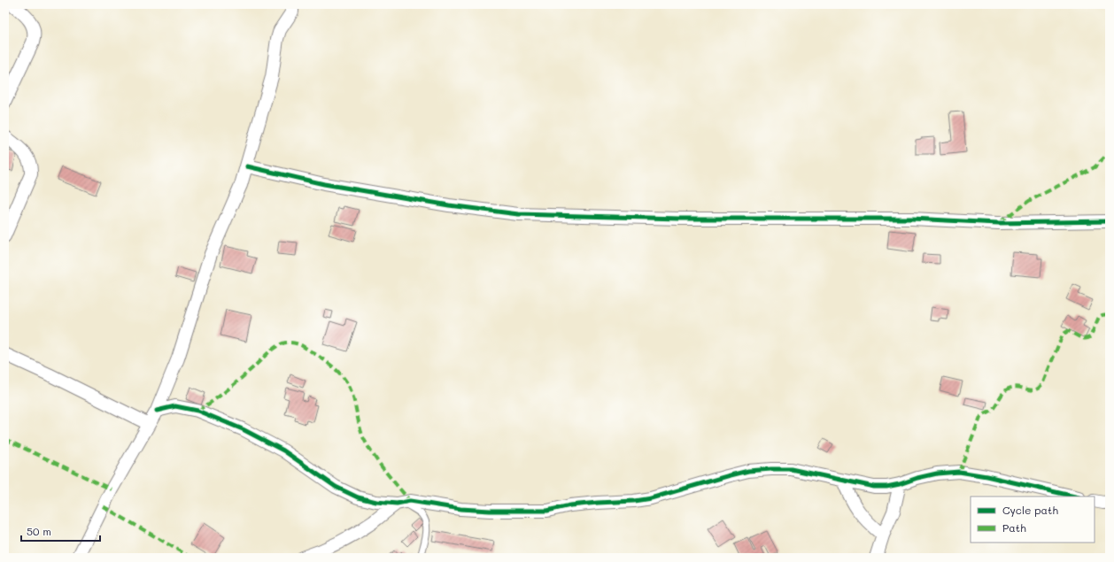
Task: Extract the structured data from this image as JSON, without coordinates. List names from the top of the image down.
{
  "legend": ["Cycle path", "Path"],
  "scale_bar": "50 m"
}
